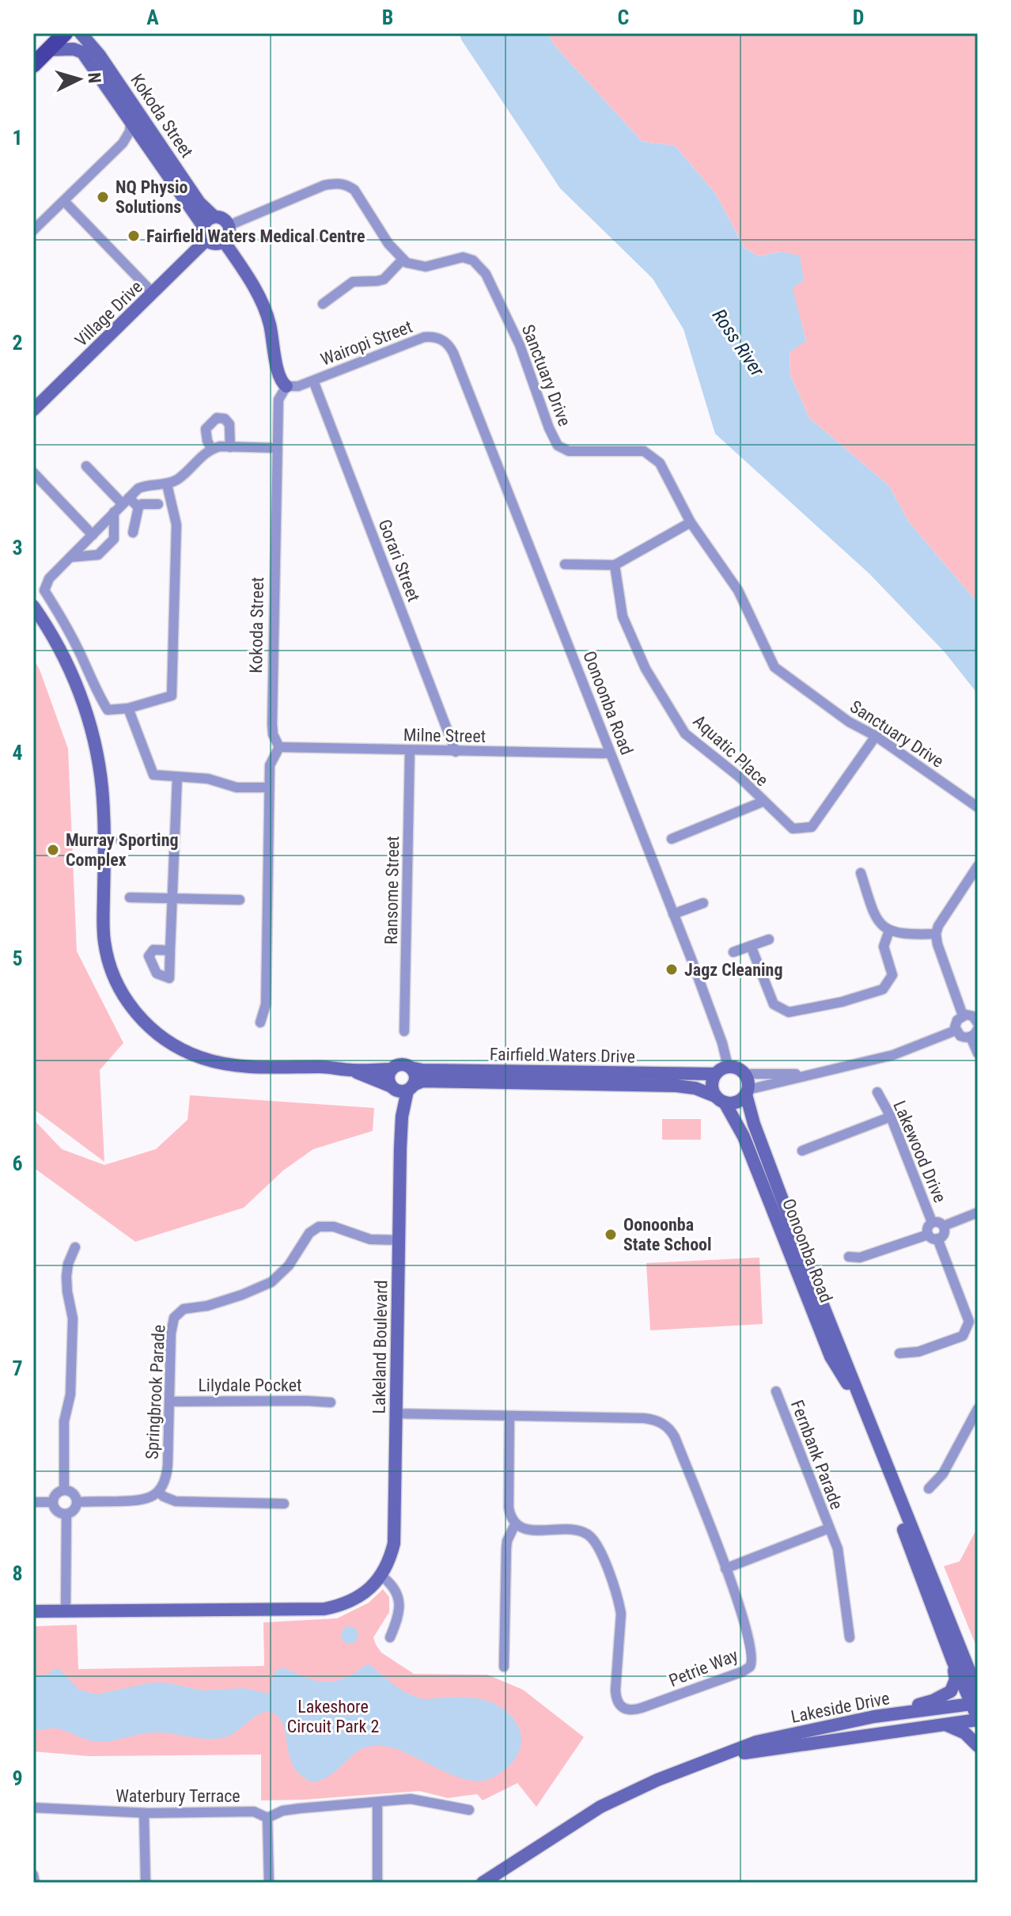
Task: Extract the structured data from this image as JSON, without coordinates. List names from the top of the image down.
{
  "streets": {
    "street": [
      "Kokoda Street",
      "Village Drive",
      "Wairopi Street",
      "Sanctuary Drive",
      "Gorari Street",
      "Oonoonba Road",
      "Milne Street",
      "Aquatic Place",
      "Ransome Street",
      "Fairfield Waters Drive",
      "Lakewood Drive",
      "Lakeland Boulevard",
      "Lilydale Pocket",
      "Springbrook Parade",
      "Fernbank Parade",
      "Petrie Way",
      "Lakeside Drive",
      "Waterbury Terrace"
    ]
  },
  "crossings": [
    ["Kokoda Street", "Village Drive"],
    ["Kokoda Street", "Wairopi Street"],
    ["Kokoda Street", "Milne Street"],
    ["Wairopi Street", "Gorari Street"],
    ["Wairopi Street", "Oonoonba Road"],
    ["Sanctuary Drive", "Aquatic Place"],
    ["Gorari Street", "Milne Street"],
    ["Oonoonba Road", "Milne Street"],
    ["Oonoonba Road", "Fairfield Waters Drive"],
    ["Oonoonba Road", "Lakeside Drive"],
    ["Milne Street", "Ransome Street"],
    ["Fairfield Waters Drive", "Lakeland Boulevard"],
    ["Lakeland Boulevard", "Springbrook Parade"],
    ["Lakeland Boulevard", "Petrie Way"],
    ["Lilydale Pocket", "Springbrook Parade"],
    ["Fernbank Parade", "Petrie Way"]
  ],
  "water": ["Ross River"],
  "parks": ["Lakeshore Circuit Park 2"],
  "places": [
    "NQ Physio Solutions",
    "Fairfield Waters Medical Centre",
    "Murray Sporting Complex",
    "Jagz Cleaning",
    "Oonoonba State School"
  ],
  "north": "right",
  "grid": {
    "columns": [
      "A",
      "B",
      "C",
      "D"
    ],
    "rows": [
      "1",
      "2",
      "3",
      "4",
      "5",
      "6",
      "7",
      "8",
      "9"
    ]
  }
}
